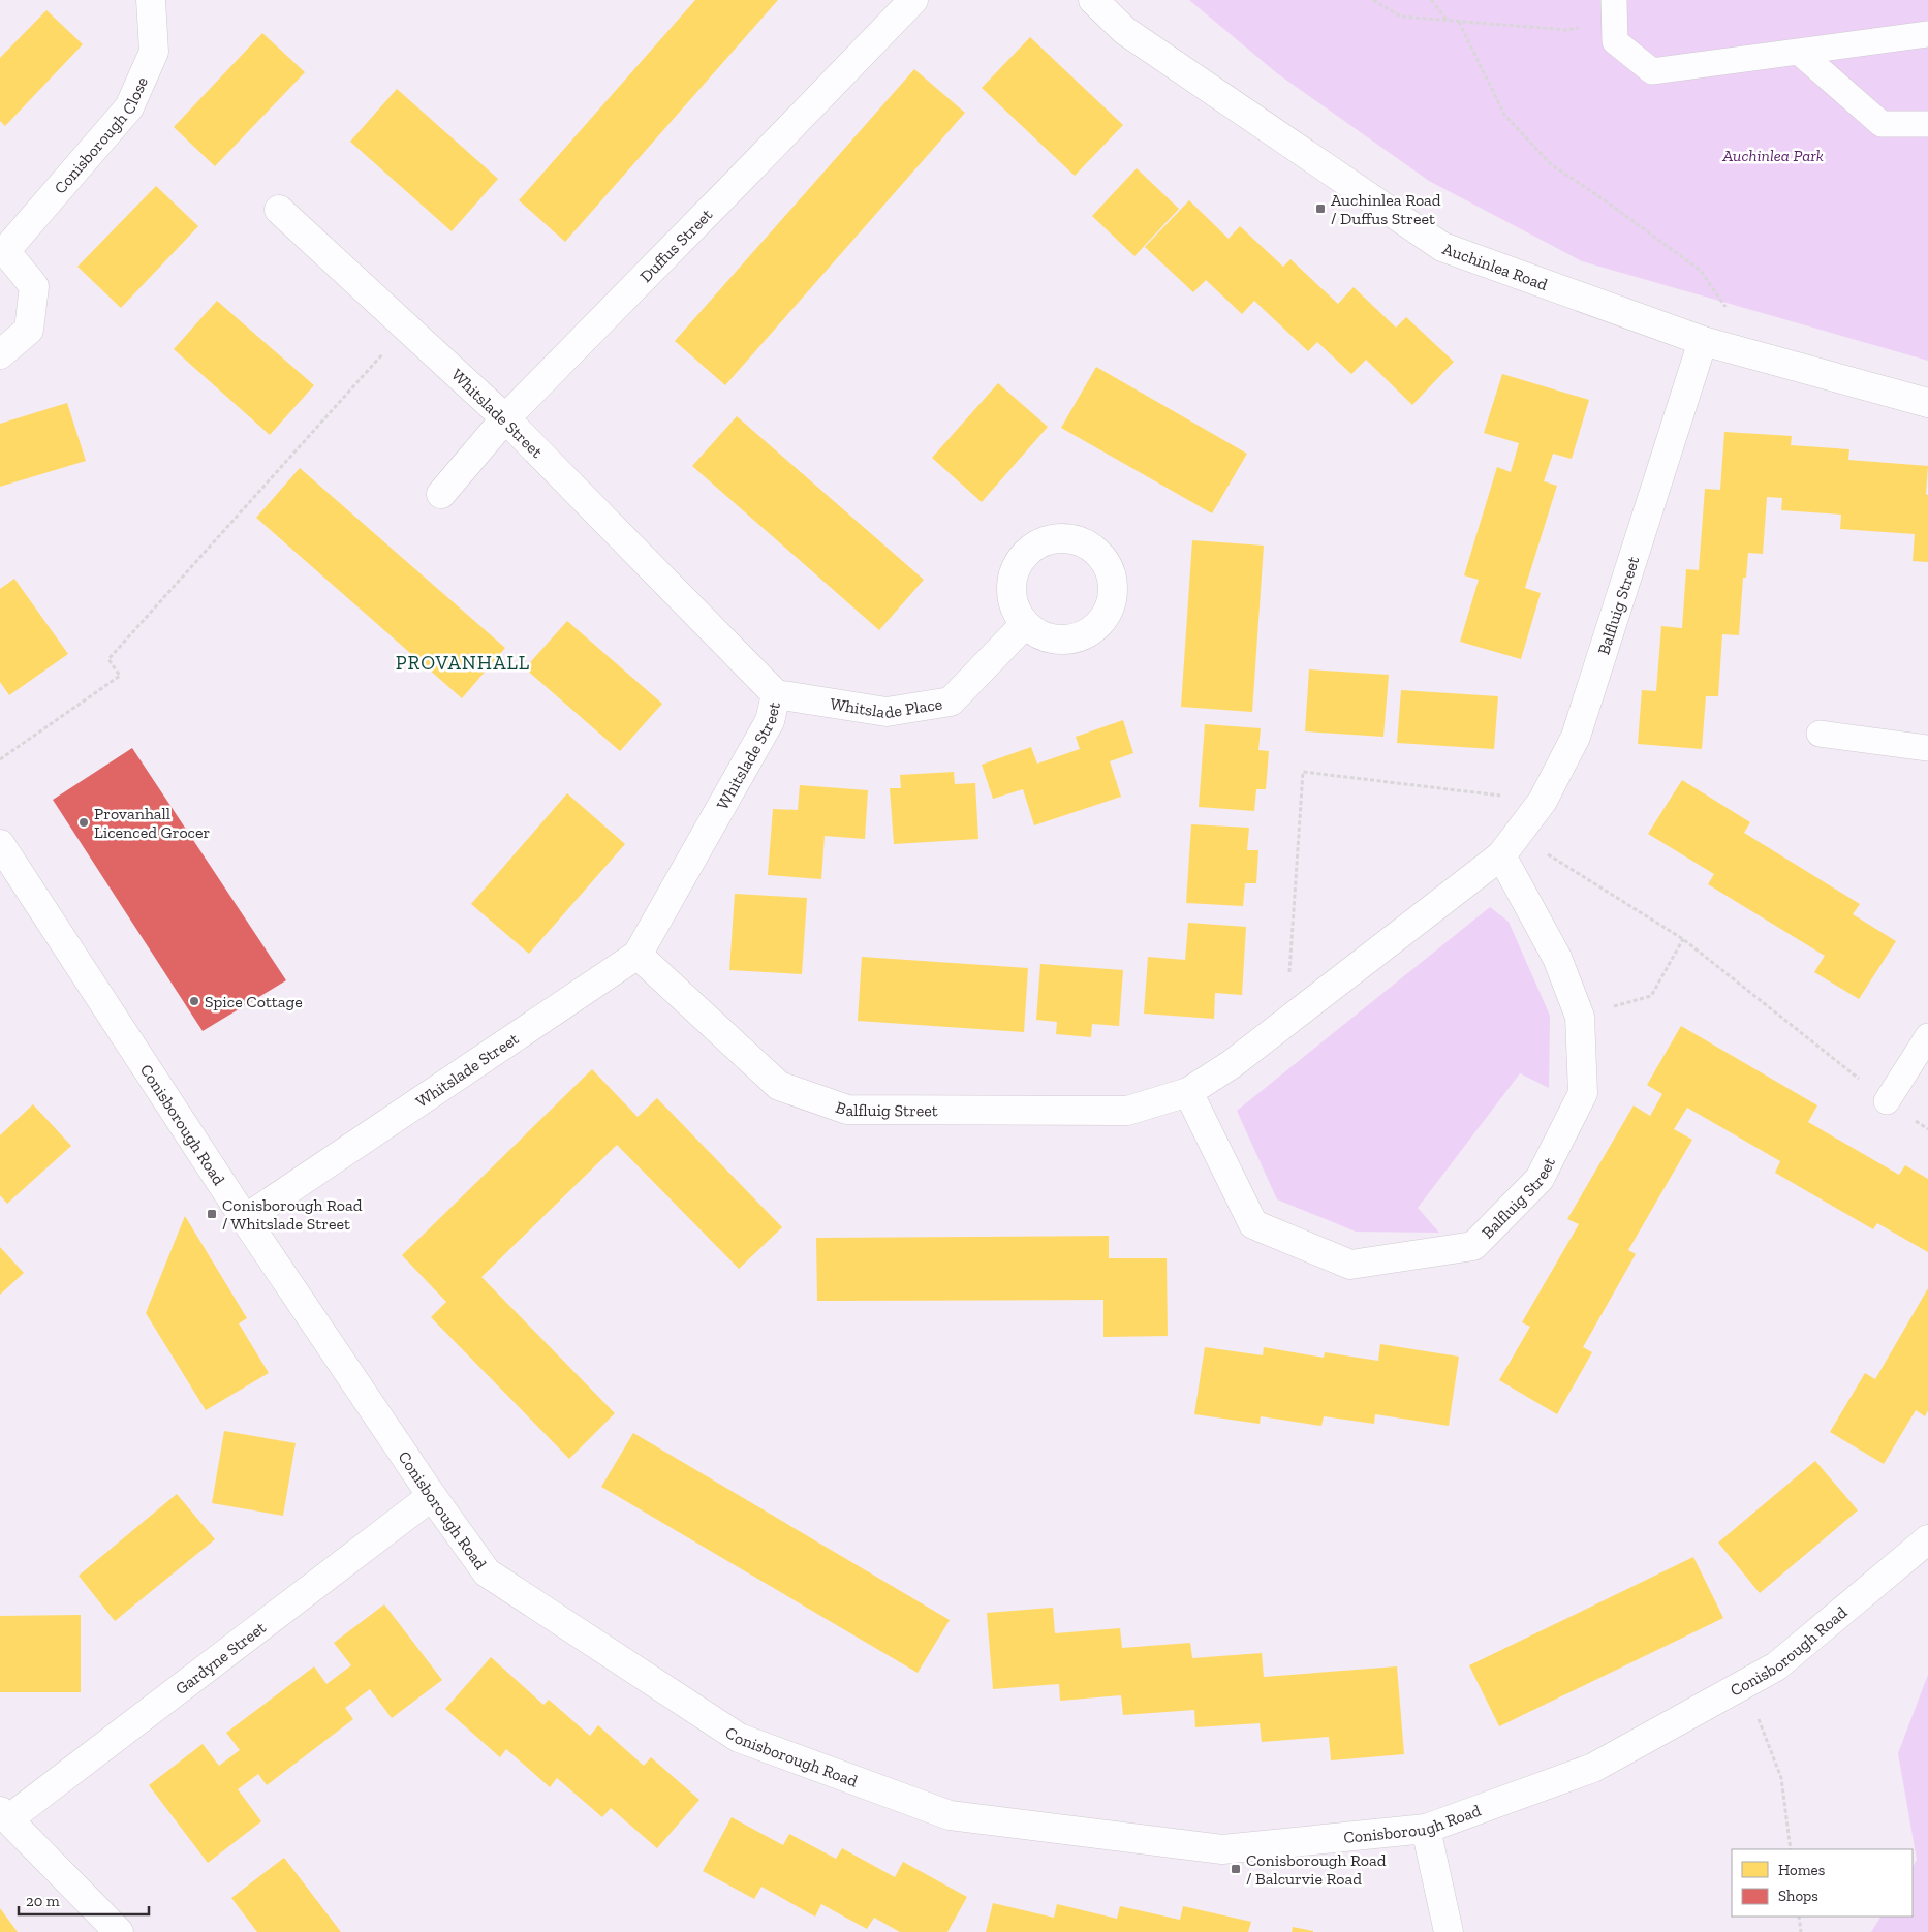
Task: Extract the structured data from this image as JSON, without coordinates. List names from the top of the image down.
{
  "streets": {
    "street": [
      "Conisborough Close",
      "Duffus Street",
      "Auchinlea Road",
      "Whitslade Street",
      "Balfluig Street",
      "Whitslade Place",
      "Conisborough Road",
      "Gardyne Street"
    ]
  },
  "crossings": [
    ["Duffus Street", "Whitslade Street"],
    ["Auchinlea Road", "Balfluig Street"],
    ["Whitslade Street", "Balfluig Street"],
    ["Whitslade Street", "Whitslade Place"],
    ["Whitslade Street", "Conisborough Road"],
    ["Conisborough Road", "Gardyne Street"]
  ],
  "districts": ["PROVANHALL"],
  "parks": ["Auchinlea Park"],
  "places": {
    "transit": ["Auchinlea Road / Duffus Street", "Conisborough Road / Whitslade Street", "Conisborough Road / Balcurvie Road"],
    "other": ["Provanhall Licenced Grocer", "Spice Cottage"]
  },
  "legend": ["Homes", "Shops"],
  "scale_bar": "20 m"
}
